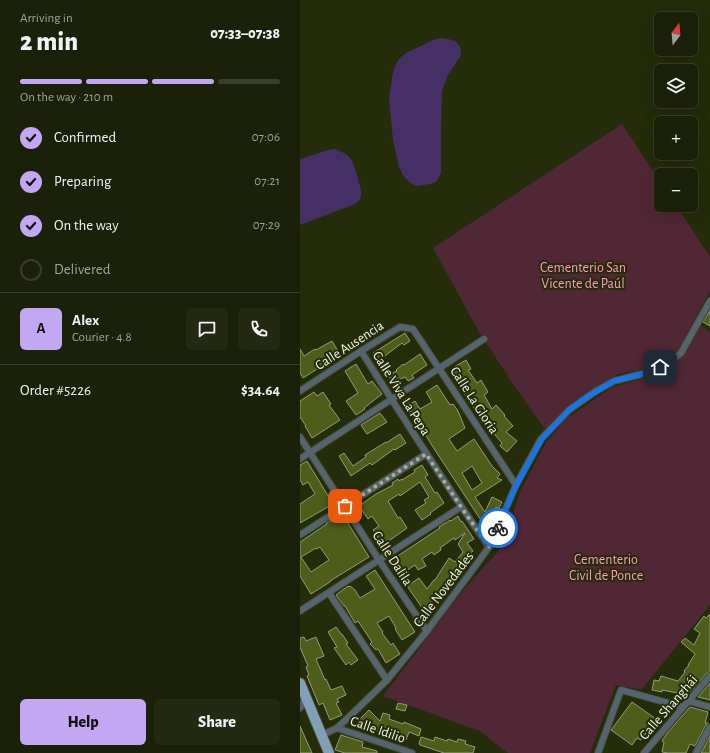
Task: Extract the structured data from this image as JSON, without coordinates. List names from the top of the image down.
{
  "streets": {
    "street": [
      "Calle Ausencia",
      "Calle Viva La Pepa",
      "Calle La Gloria",
      "Calle Dalila",
      "Calle Novedades",
      "Calle Shanghái",
      "Calle Idilio"
    ]
  },
  "crossings": [
    ["Calle Ausencia", "Calle Viva La Pepa"],
    ["Calle Ausencia", "Calle La Gloria"],
    ["Calle Viva La Pepa", "Calle Novedades"],
    ["Calle La Gloria", "Calle Novedades"],
    ["Calle Dalila", "Calle Novedades"],
    ["Calle Novedades", "Calle Idilio"]
  ],
  "parks": ["Cementerio San Vicente de Paúl", "Cementerio Civil de Ponce"],
  "north": "top",
  "page": {
    "heading": ["2 min", "Arriving in", "07:33–07:38"],
    "panel": [
      "Alex",
      "Courier · 4.8",
      "Order #5226",
      "$34.64"
    ],
    "map_buttons": ["+", "−"],
    "bar": "On the way · 210 m",
    "list": [
      ["Confirmed", "07:06"],
      ["Preparing", "07:21"],
      ["On the way", "07:29"],
      "Delivered"
    ],
    "round": "A",
    "buttons": ["Help", "Share"]
  }
}
